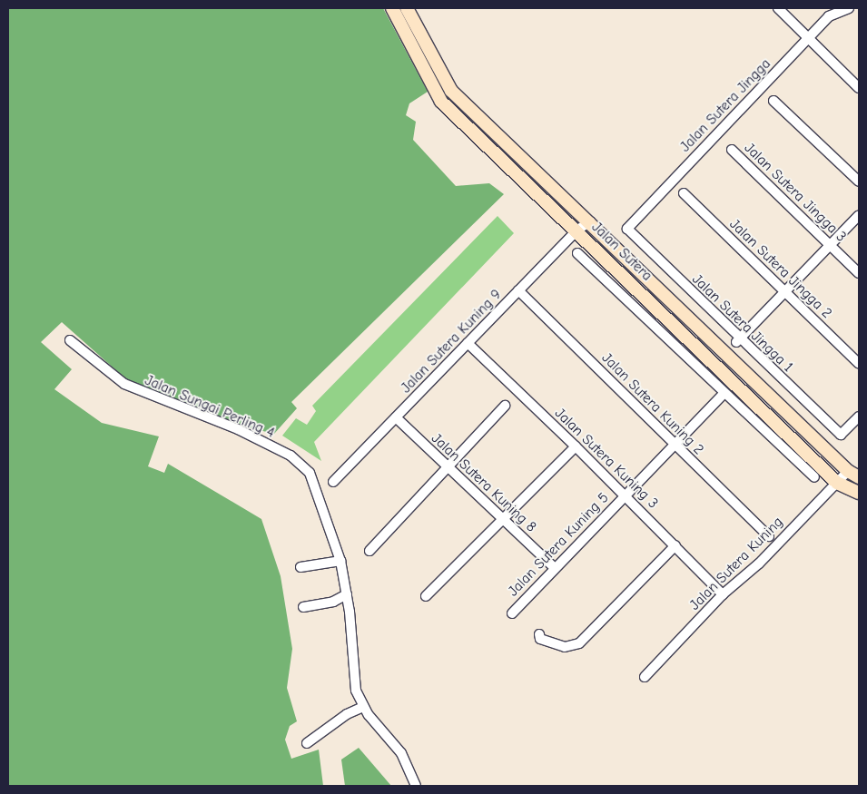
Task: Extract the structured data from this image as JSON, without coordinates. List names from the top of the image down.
{
  "streets": {
    "street": [
      "Jalan Sutera Jingga",
      "Jalan Sutera Jingga 3",
      "Jalan Sutera",
      "Jalan Sutera Jingga 2",
      "Jalan Sutera Jingga 1",
      "Jalan Sutera Kuning 9",
      "Jalan Sutera Kuning 2",
      "Jalan Sungai Perling 4",
      "Jalan Sutera Kuning 3",
      "Jalan Sutera Kuning 8",
      "Jalan Sutera Kuning 5",
      "Jalan Sutera Kuning"
    ]
  },
  "crossings": [
    ["Jalan Sutera Jingga", "Jalan Sutera Jingga 1"],
    ["Jalan Sutera", "Jalan Sutera Jingga 1"],
    ["Jalan Sutera", "Jalan Sutera Kuning 9"],
    ["Jalan Sutera", "Jalan Sutera Kuning"],
    ["Jalan Sutera Kuning 9", "Jalan Sutera Kuning 2"],
    ["Jalan Sutera Kuning 9", "Jalan Sutera Kuning 3"],
    ["Jalan Sutera Kuning 9", "Jalan Sutera Kuning 8"],
    ["Jalan Sutera Kuning 2", "Jalan Sutera Kuning 5"],
    ["Jalan Sutera Kuning 3", "Jalan Sutera Kuning 5"],
    ["Jalan Sutera Kuning 3", "Jalan Sutera Kuning"],
    ["Jalan Sutera Kuning 8", "Jalan Sutera Kuning 5"]
  ]
}
